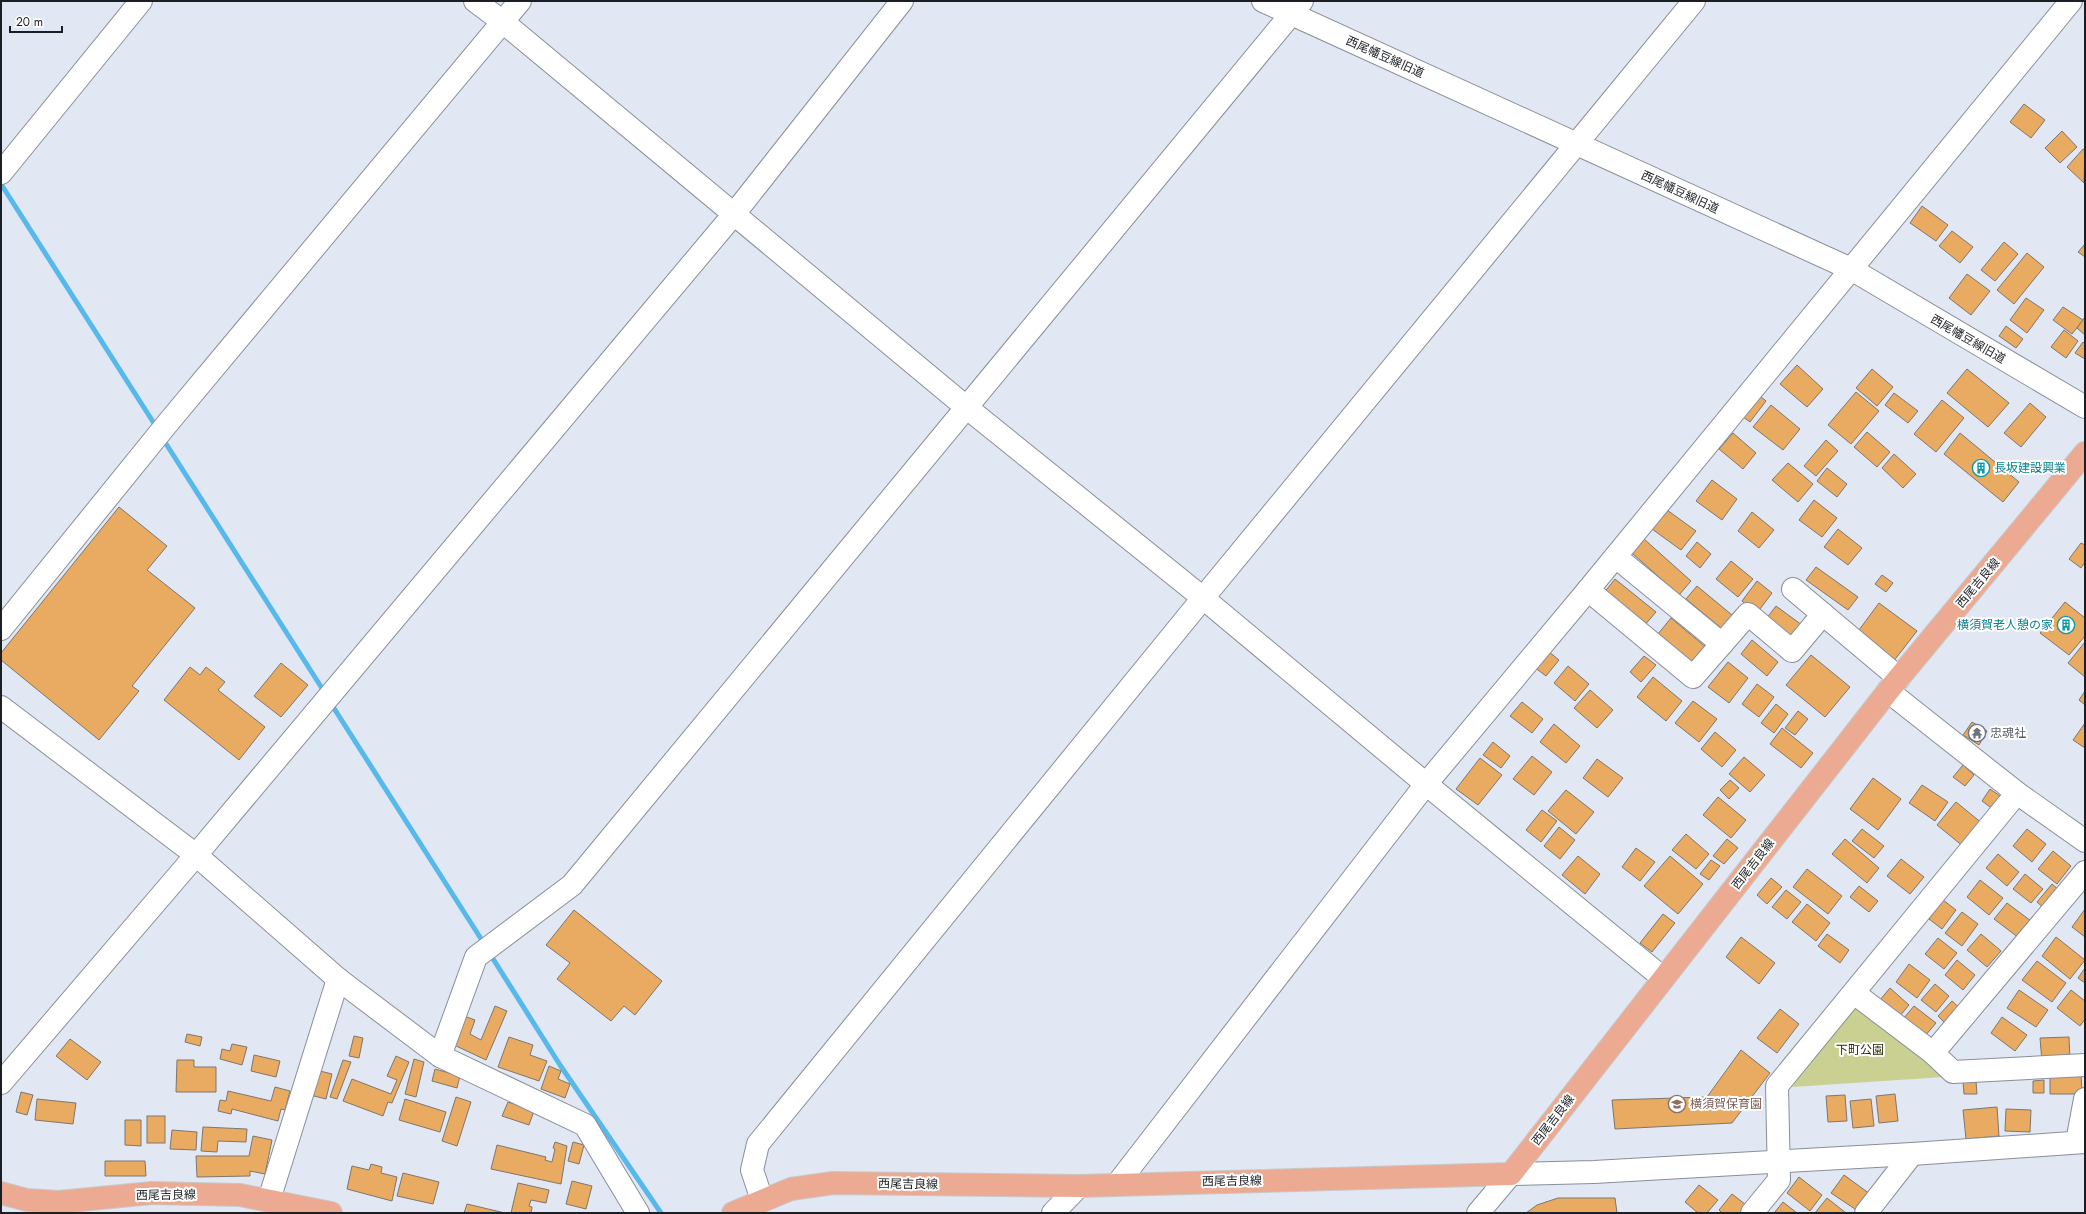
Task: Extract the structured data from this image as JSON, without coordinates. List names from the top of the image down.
{
  "streets": {
    "main road": ["西尾吉良線"],
    "street": ["西尾幡豆線旧道"]
  },
  "parks": ["下町公園"],
  "places": {
    "building": ["長坂建設興業", "横須賀老人憩の家"],
    "temple": ["忠魂社"],
    "school or university": ["横須賀保育園"]
  },
  "scale_bar": "20 m"
}
